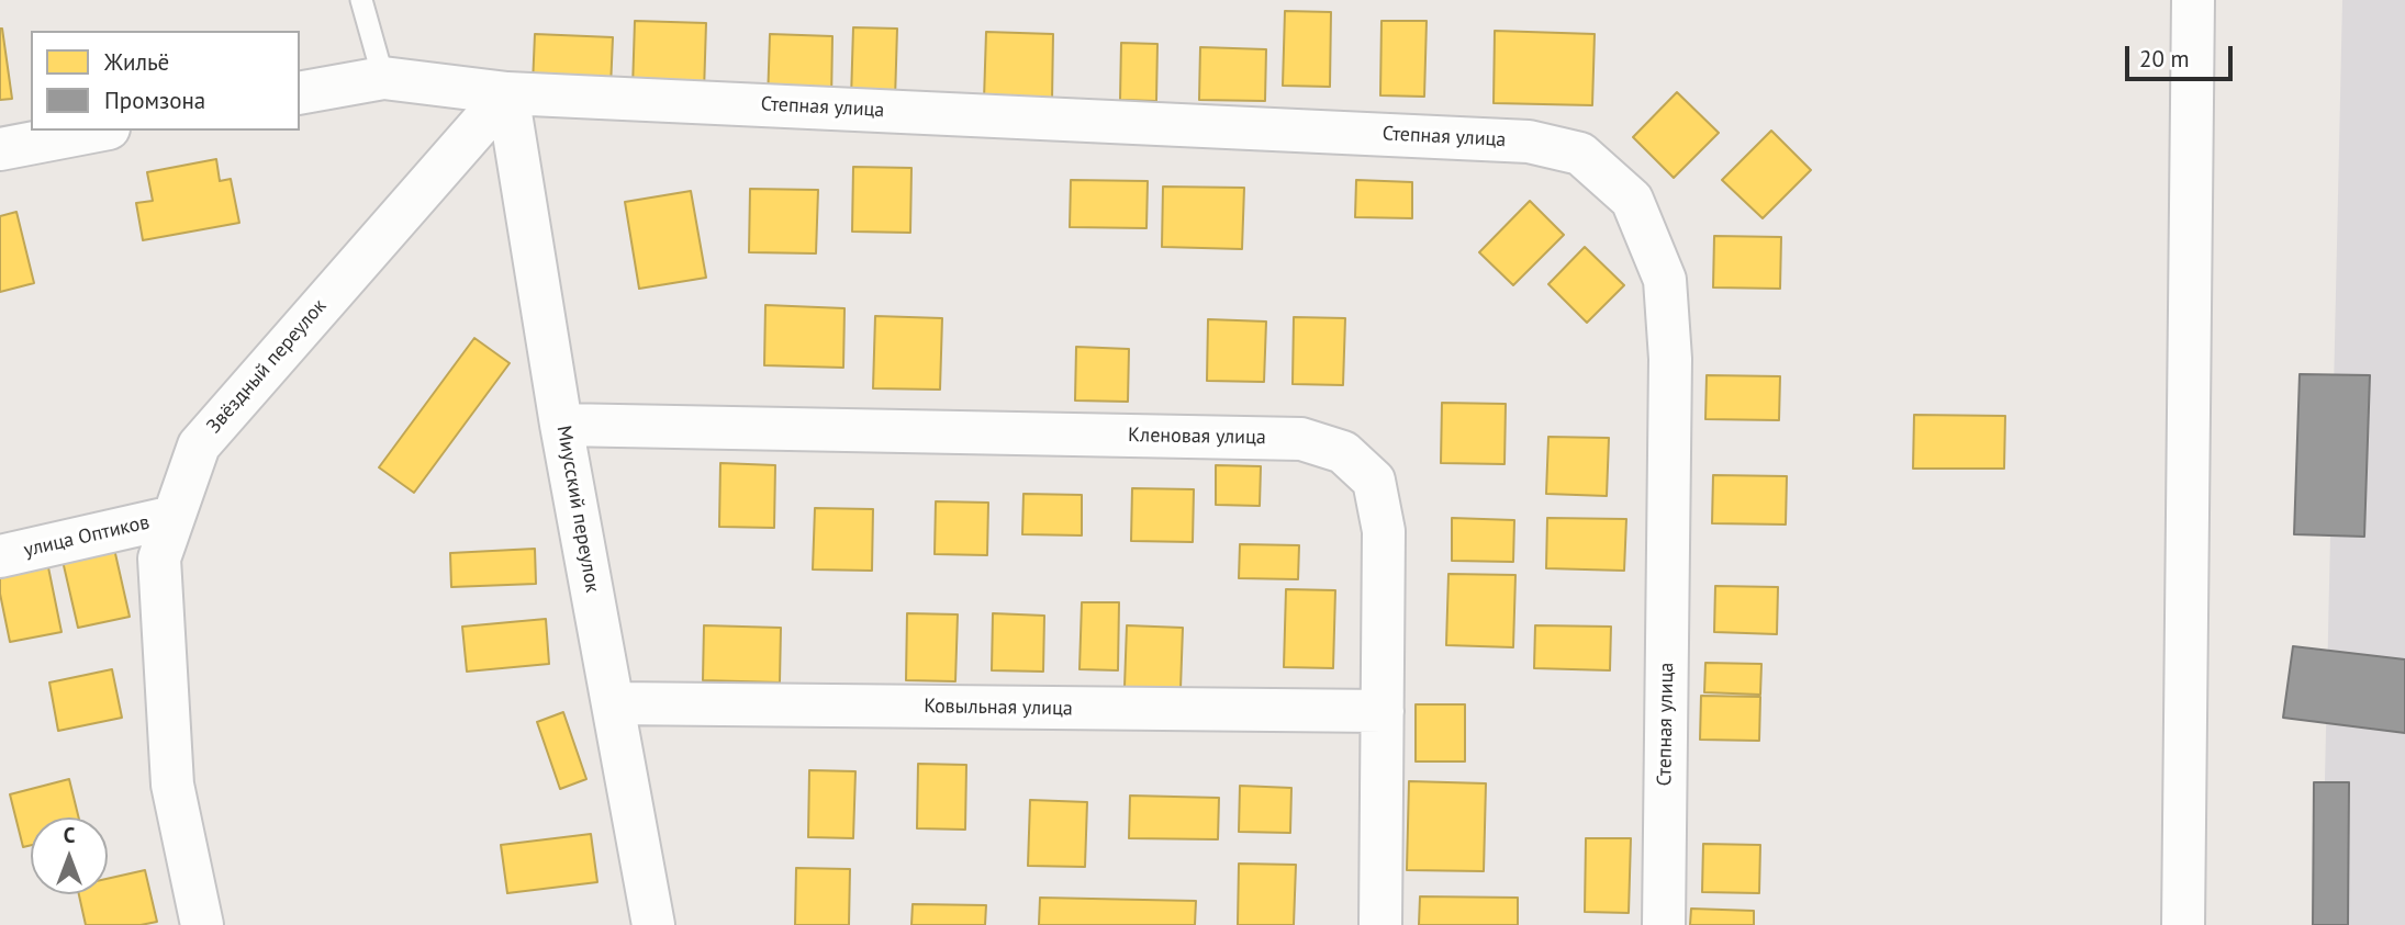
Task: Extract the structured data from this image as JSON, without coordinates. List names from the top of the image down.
{
  "streets": {
    "street": [
      "Степная улица",
      "Звёздный переулок",
      "Кленовая улица",
      "Миусский переулок",
      "улица Оптиков",
      "Ковыльная улица"
    ]
  },
  "crossings": [
    ["Степная улица", "Звёздный переулок"],
    ["Степная улица", "Миусский переулок"],
    ["Звёздный переулок", "Миусский переулок"],
    ["Звёздный переулок", "улица Оптиков"],
    ["Кленовая улица", "Миусский переулок"],
    ["Кленовая улица", "Ковыльная улица"],
    ["Миусский переулок", "Ковыльная улица"]
  ],
  "legend": ["Жильё", "Промзона"],
  "scale_bar": "20 m",
  "north": "top"
}
